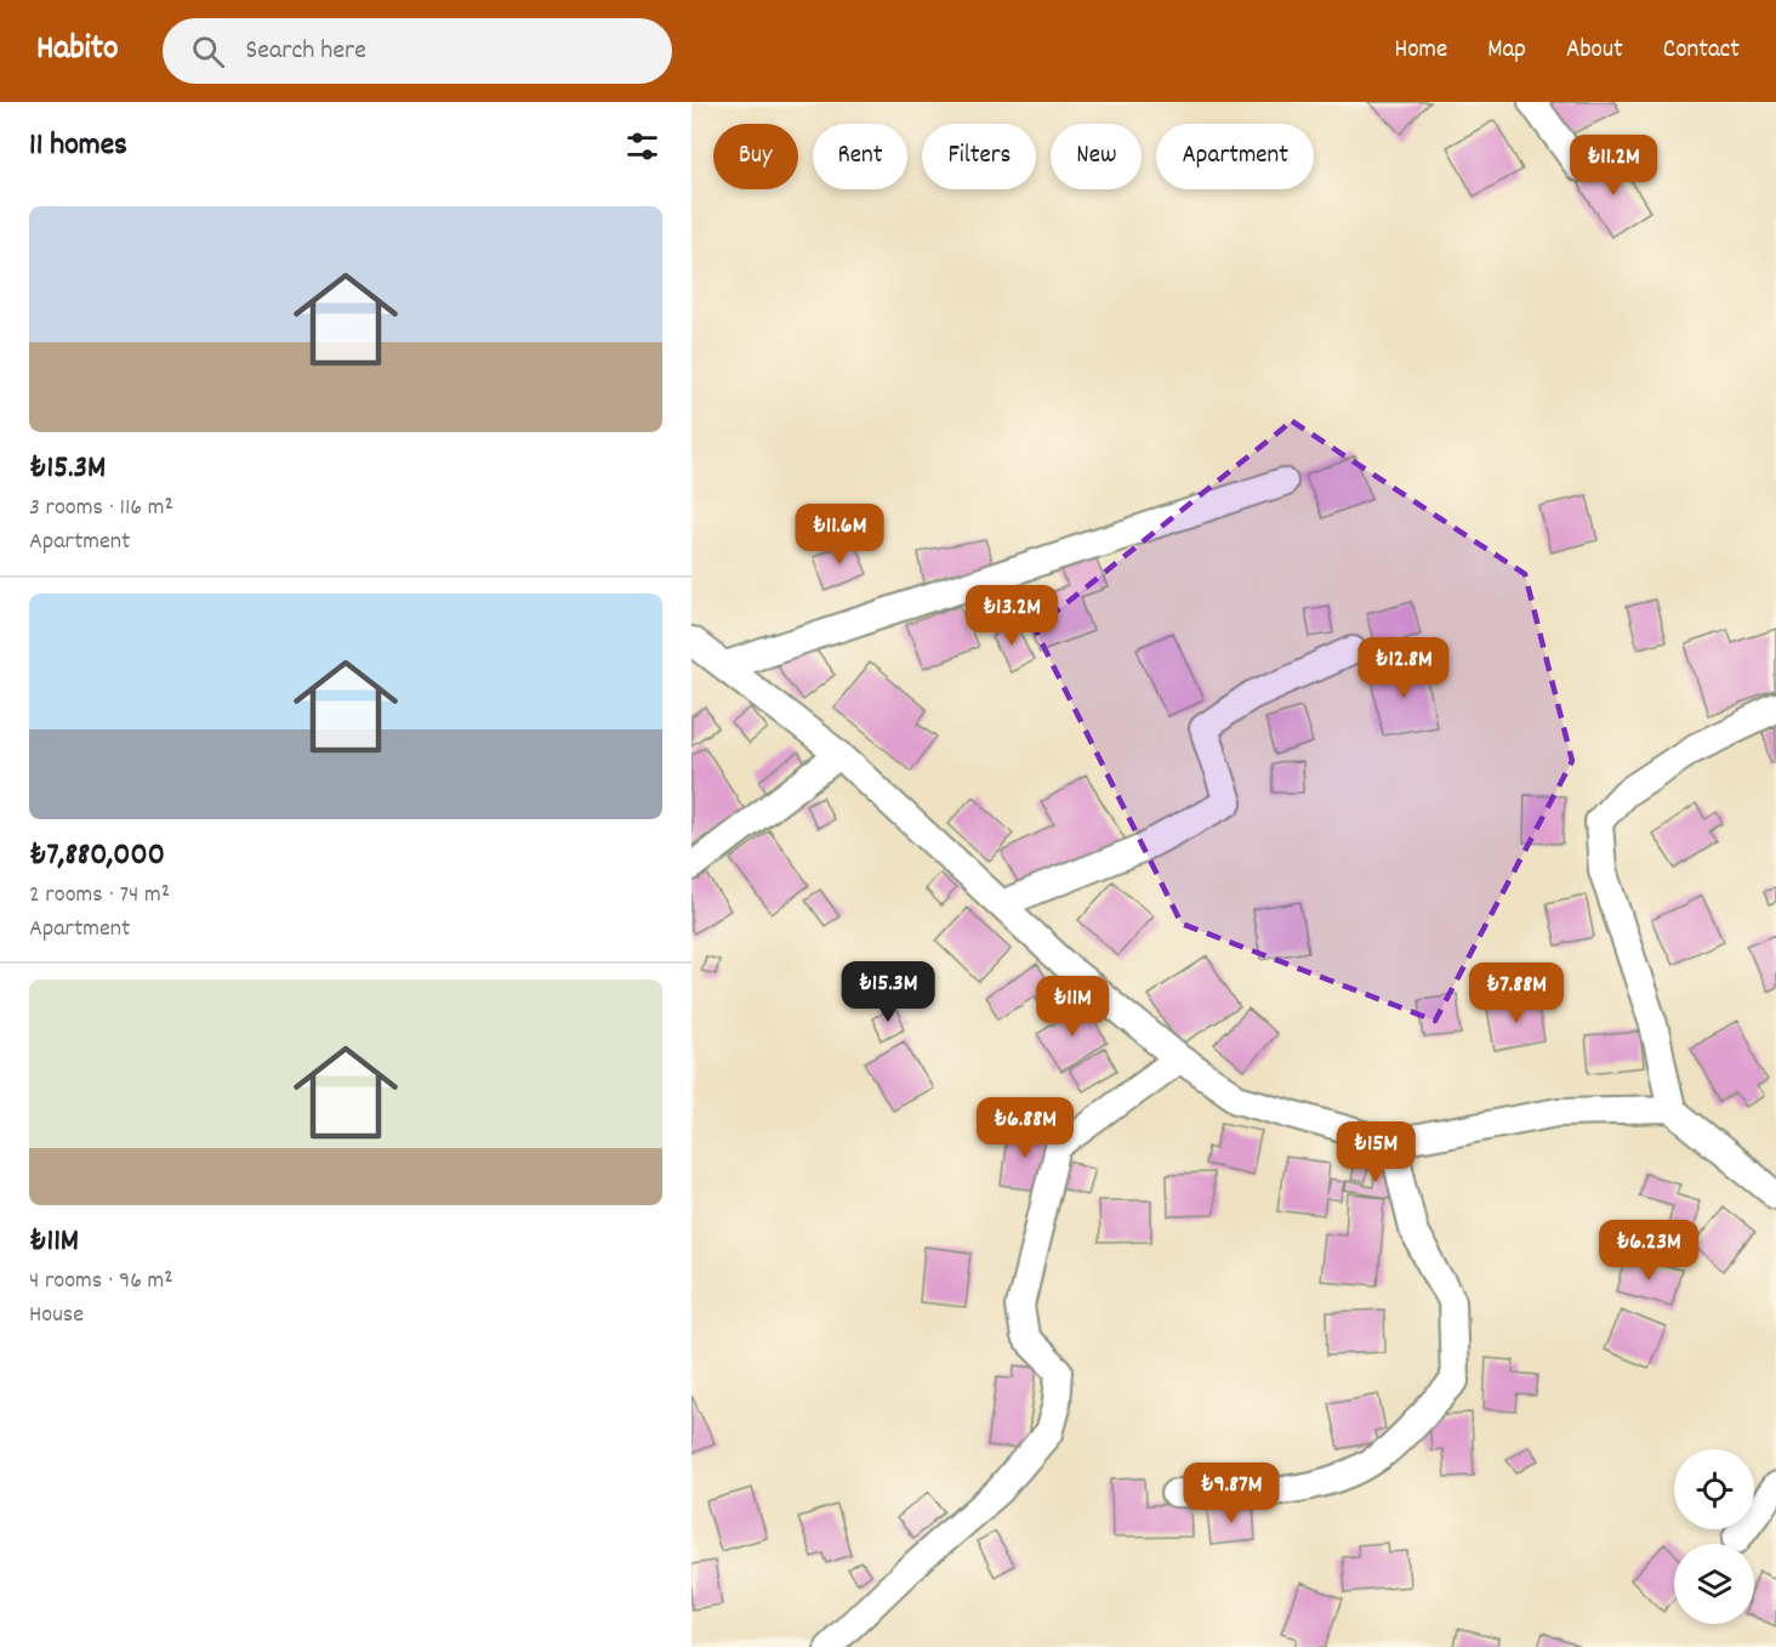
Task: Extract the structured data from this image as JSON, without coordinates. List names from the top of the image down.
{
  "page": {
    "header": "Habito",
    "search": "Search here",
    "nav": [
      "Home",
      "Map",
      "About",
      "Contact"
    ],
    "heading": "11 homes",
    "chip": [
      "Buy",
      "Rent",
      "Filters",
      "New",
      "Apartment"
    ],
    "price": [
      "₺11.2M",
      "₺11.6M",
      "₺13.2M",
      "₺12.8M",
      "₺15.3M",
      "₺7.88M",
      "₺11M",
      "₺6.88M",
      "₺15M",
      "₺6.23M",
      "₺9.87M"
    ],
    "list": [
      {
        "name": "₺15.3M",
        "note": "3 rooms · 116 m² · Apartment"
      },
      {
        "name": "₺7,880,000",
        "note": "2 rooms · 74 m² · Apartment"
      },
      {
        "name": "₺11M",
        "note": "4 rooms · 96 m² · House"
      }
    ]
  }
}
